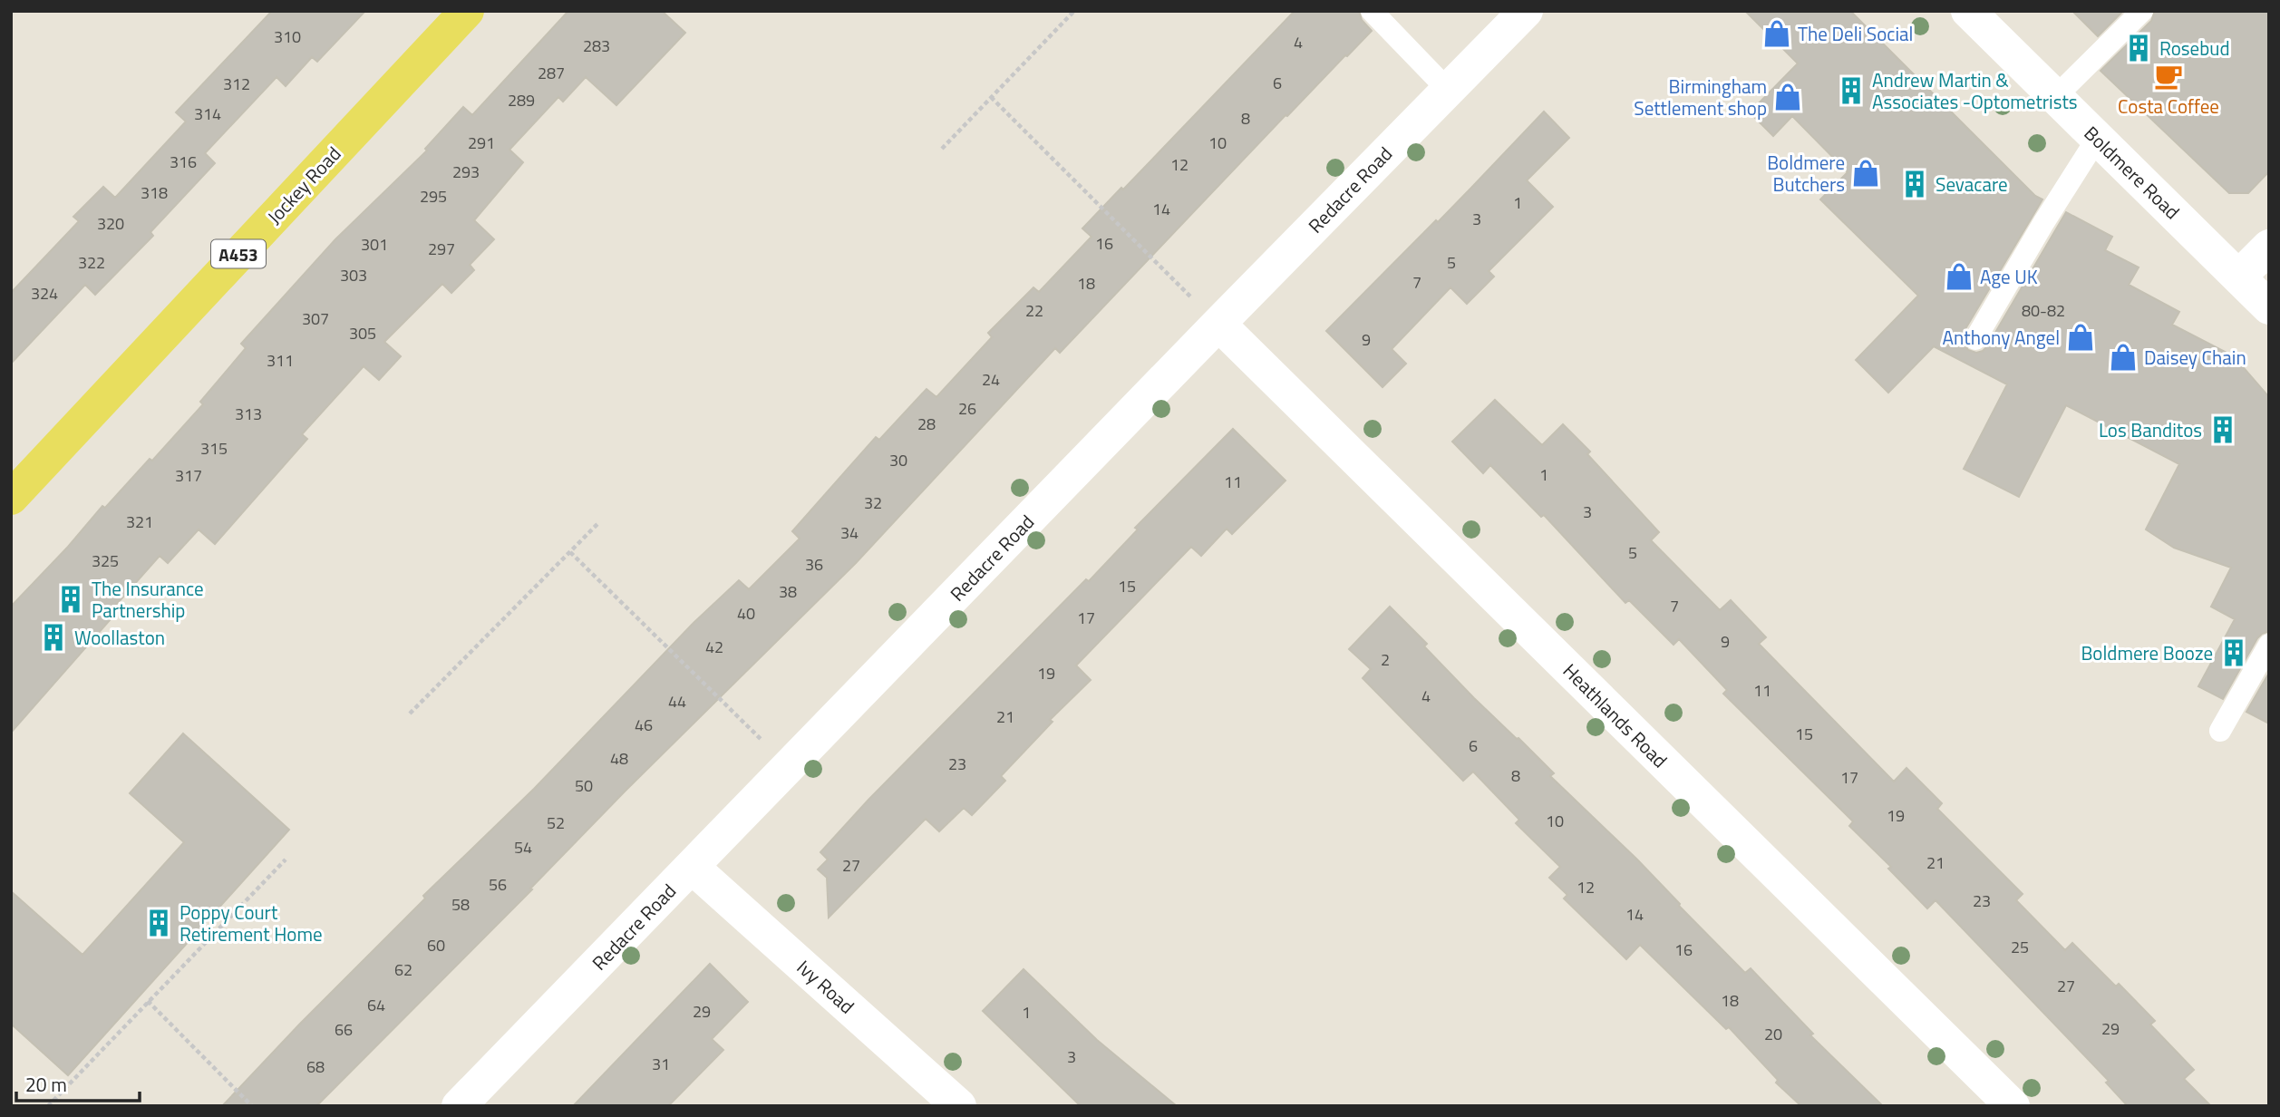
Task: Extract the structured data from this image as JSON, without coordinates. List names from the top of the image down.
{
  "streets": {
    "main road": ["Jockey Road", "A453"],
    "street": [
      "Boldmere Road",
      "Redacre Road",
      "Heathlands Road",
      "Ivy Road"
    ]
  },
  "crossings": [
    ["Redacre Road", "Heathlands Road"],
    ["Redacre Road", "Ivy Road"]
  ],
  "places": {
    "shop": [
      "The Deli Social",
      "Birmingham Settlement shop",
      "Boldmere Butchers",
      "Age UK",
      "Anthony Angel",
      "Daisey Chain"
    ],
    "building": [
      "Rosebud",
      "Andrew Martin & Associates -Optometrists",
      "Sevacare",
      "Los Banditos",
      "The Insurance Partnership",
      "Woollaston",
      "Boldmere Booze",
      "Poppy Court Retirement Home"
    ],
    "cafe": ["Costa Coffee"]
  },
  "house_numbers": [
    "310",
    "4",
    "283",
    "287",
    "6",
    "312",
    "289",
    "314",
    "8",
    "291",
    "10",
    "316",
    "12",
    "293",
    "318",
    "295",
    "1",
    "14",
    "3",
    "320",
    "16",
    "301",
    "297",
    "322",
    "5",
    "303",
    "7",
    "18",
    "324",
    "22",
    "80-82",
    "307",
    "305",
    "9",
    "311",
    "24",
    "26",
    "313",
    "28",
    "315",
    "30",
    "1",
    "317",
    "11",
    "32",
    "3",
    "321",
    "34",
    "5",
    "325",
    "36",
    "15",
    "38",
    "7",
    "40",
    "17",
    "9",
    "42",
    "2",
    "19",
    "11",
    "4",
    "44",
    "21",
    "46",
    "15",
    "6",
    "48",
    "23",
    "8",
    "17",
    "50",
    "19",
    "10",
    "52",
    "54",
    "21",
    "27",
    "56",
    "12",
    "23",
    "58",
    "14",
    "60",
    "25",
    "16",
    "62",
    "27",
    "18",
    "64",
    "29",
    "1",
    "29",
    "66",
    "20",
    "3",
    "31",
    "68"
  ],
  "scale_bar": "20 m"
}
